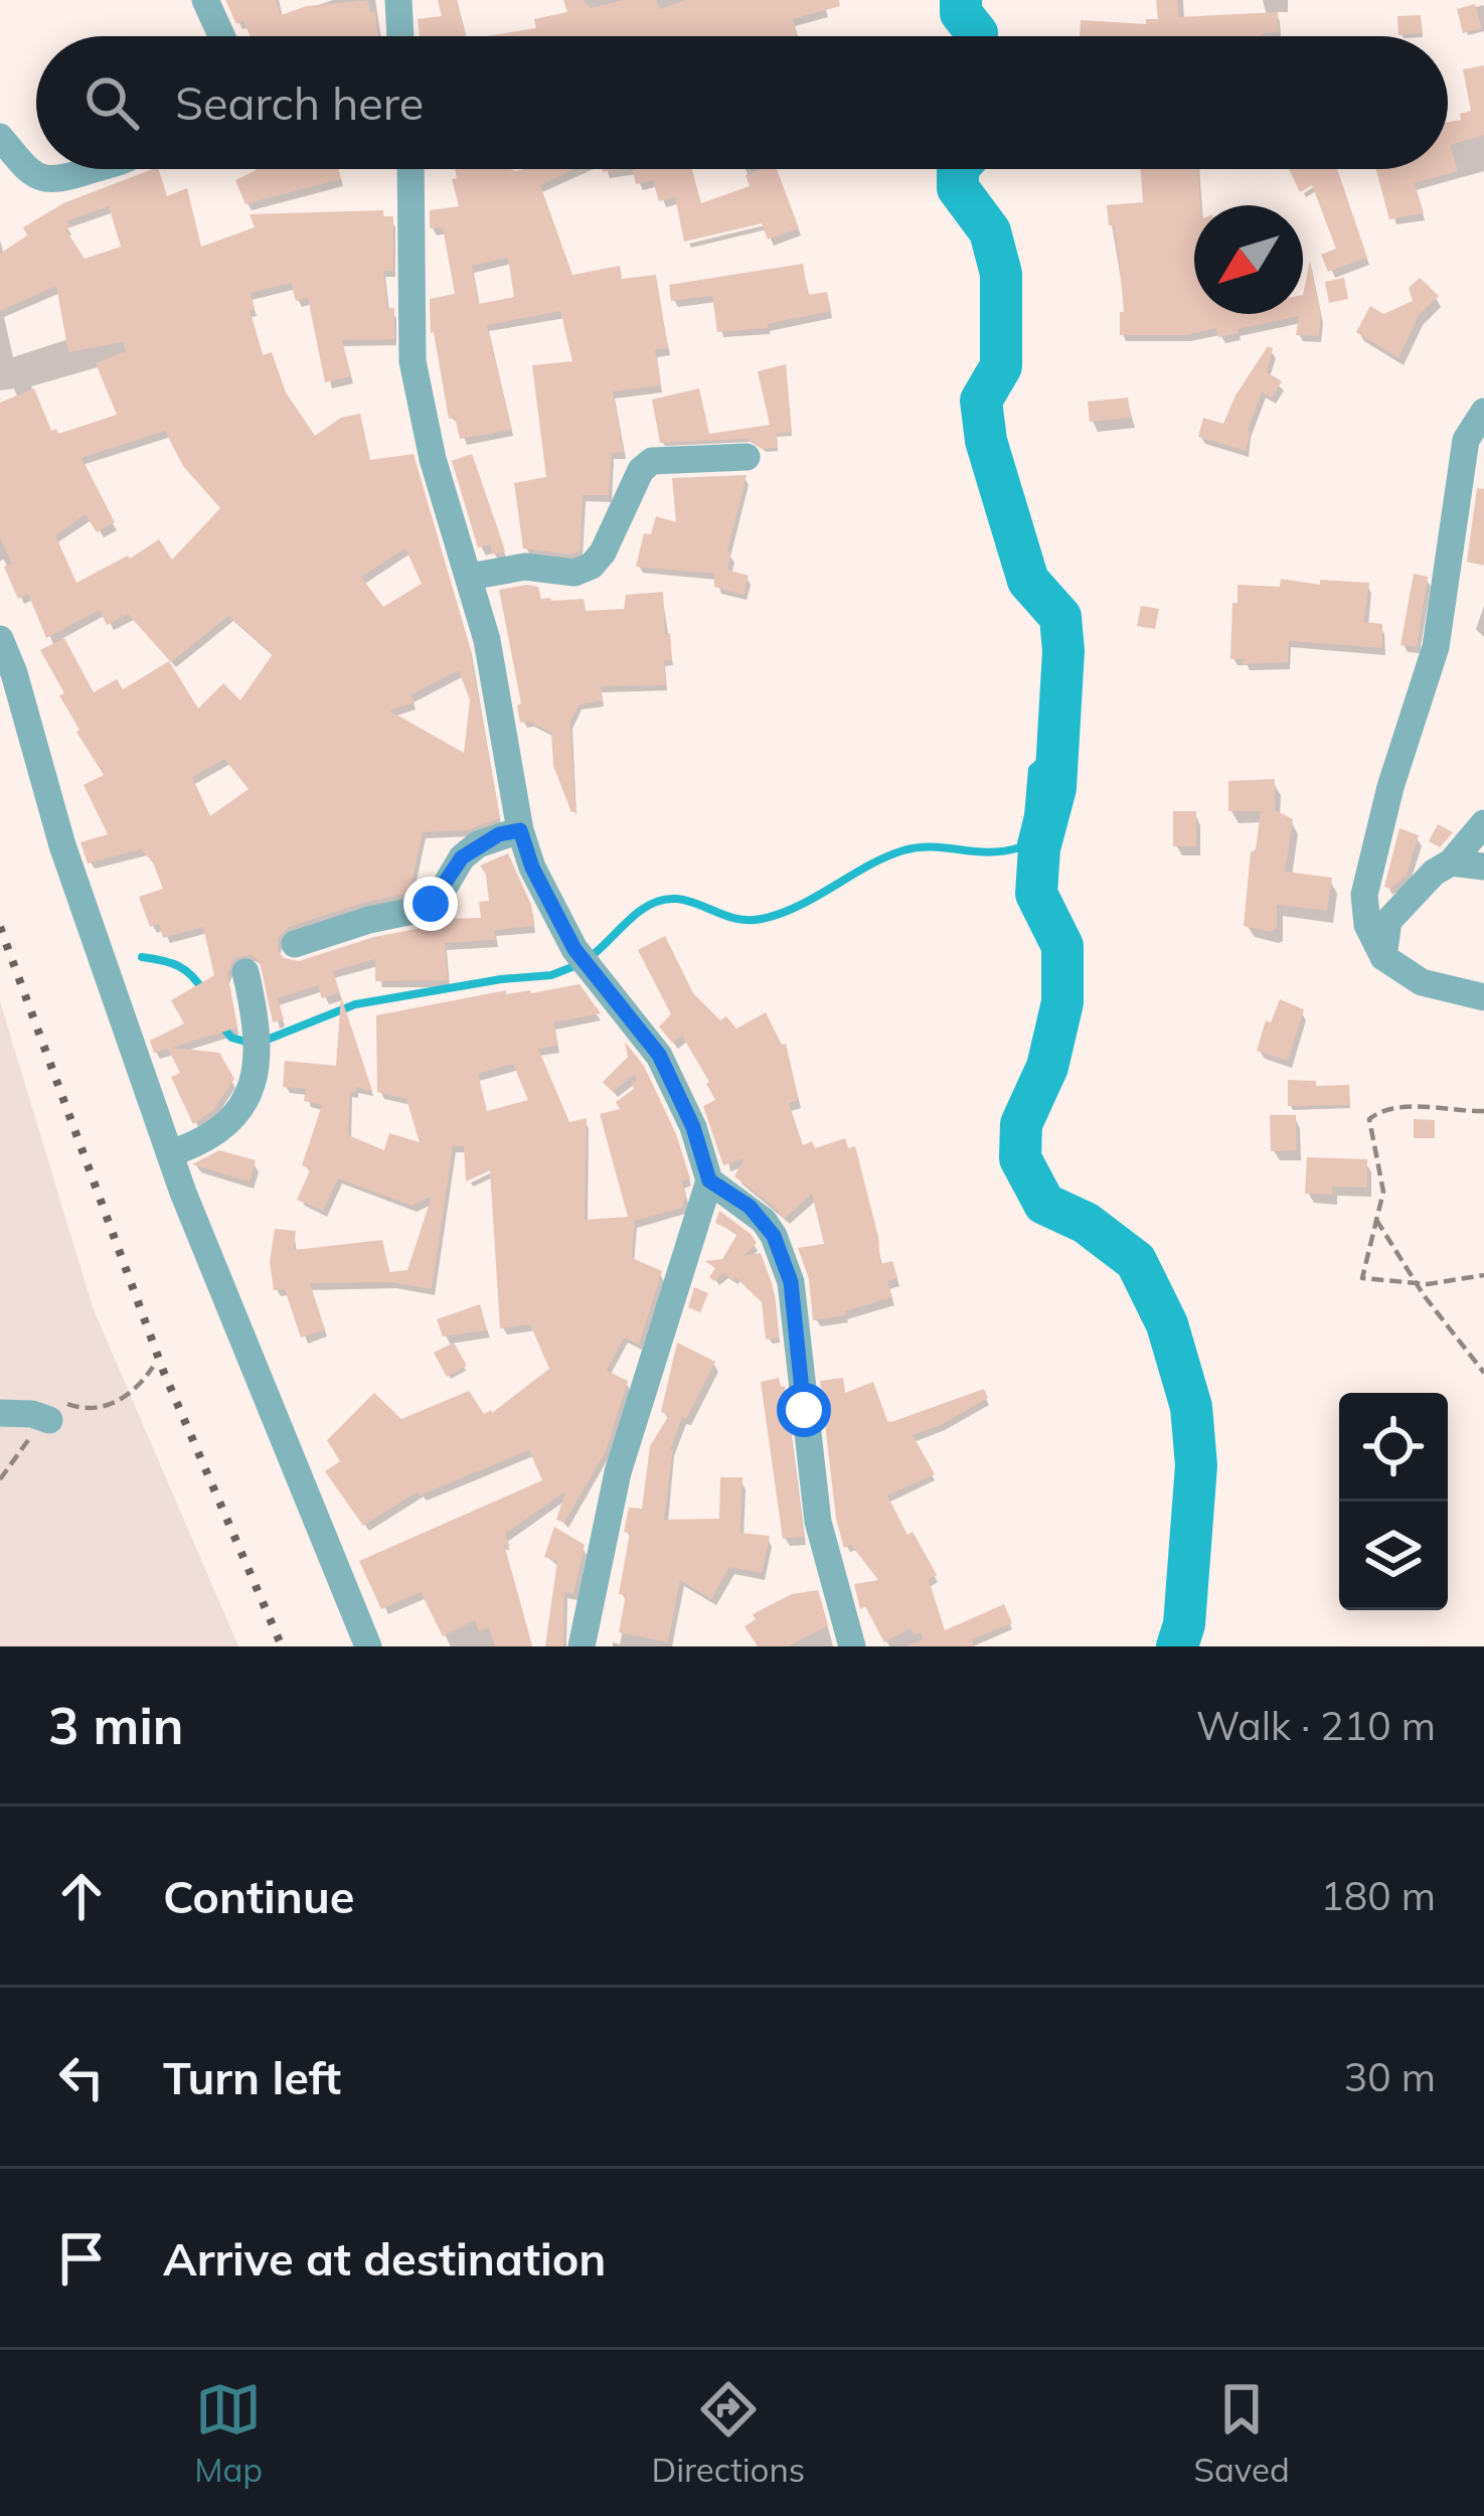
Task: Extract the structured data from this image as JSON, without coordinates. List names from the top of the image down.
{
  "north": "bottom left",
  "page": {
    "search": "Search here",
    "heading": ["3 min", "Walk · 210 m"],
    "list": [
      ["Continue", "180 m"],
      ["Turn left", "30 m"],
      "Arrive at destination"
    ],
    "nav": ["Map", "Directions", "Saved"]
  }
}
